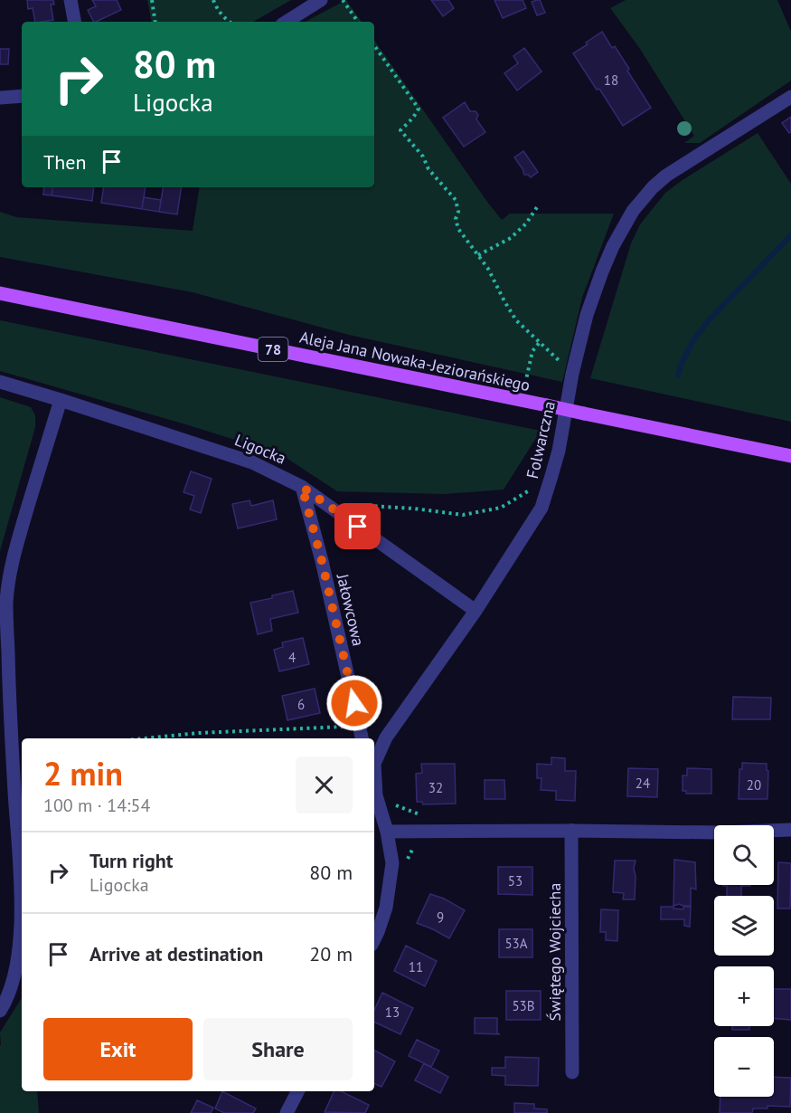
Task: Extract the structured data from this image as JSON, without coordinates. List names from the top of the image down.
{
  "streets": {
    "main road": ["78", "Aleja Jana Nowaka-Jeziorańskiego"],
    "street": [
      "Folwarczna",
      "Ligocka",
      "Jałowcowa",
      "Świętego Wojciecha"
    ]
  },
  "crossings": [
    ["Folwarczna", "Ligocka"],
    ["Ligocka", "Jałowcowa"]
  ],
  "house_numbers": [
    "18",
    "4",
    "6",
    "24",
    "20",
    "32",
    "53",
    "9",
    "53A",
    "11",
    "53B",
    "13"
  ],
  "page": {
    "turn": ["80 m", "Ligocka"],
    "then": "Then",
    "heading": ["2 min", "100 m · 14:54"],
    "map_buttons": ["+", "−"],
    "list": [
      {
        "name": "Turn right",
        "note": "Ligocka",
        "value": "80 m"
      },
      {
        "name": "Arrive at destination",
        "value": "20 m"
      }
    ],
    "buttons": ["Exit", "Share"]
  }
}
